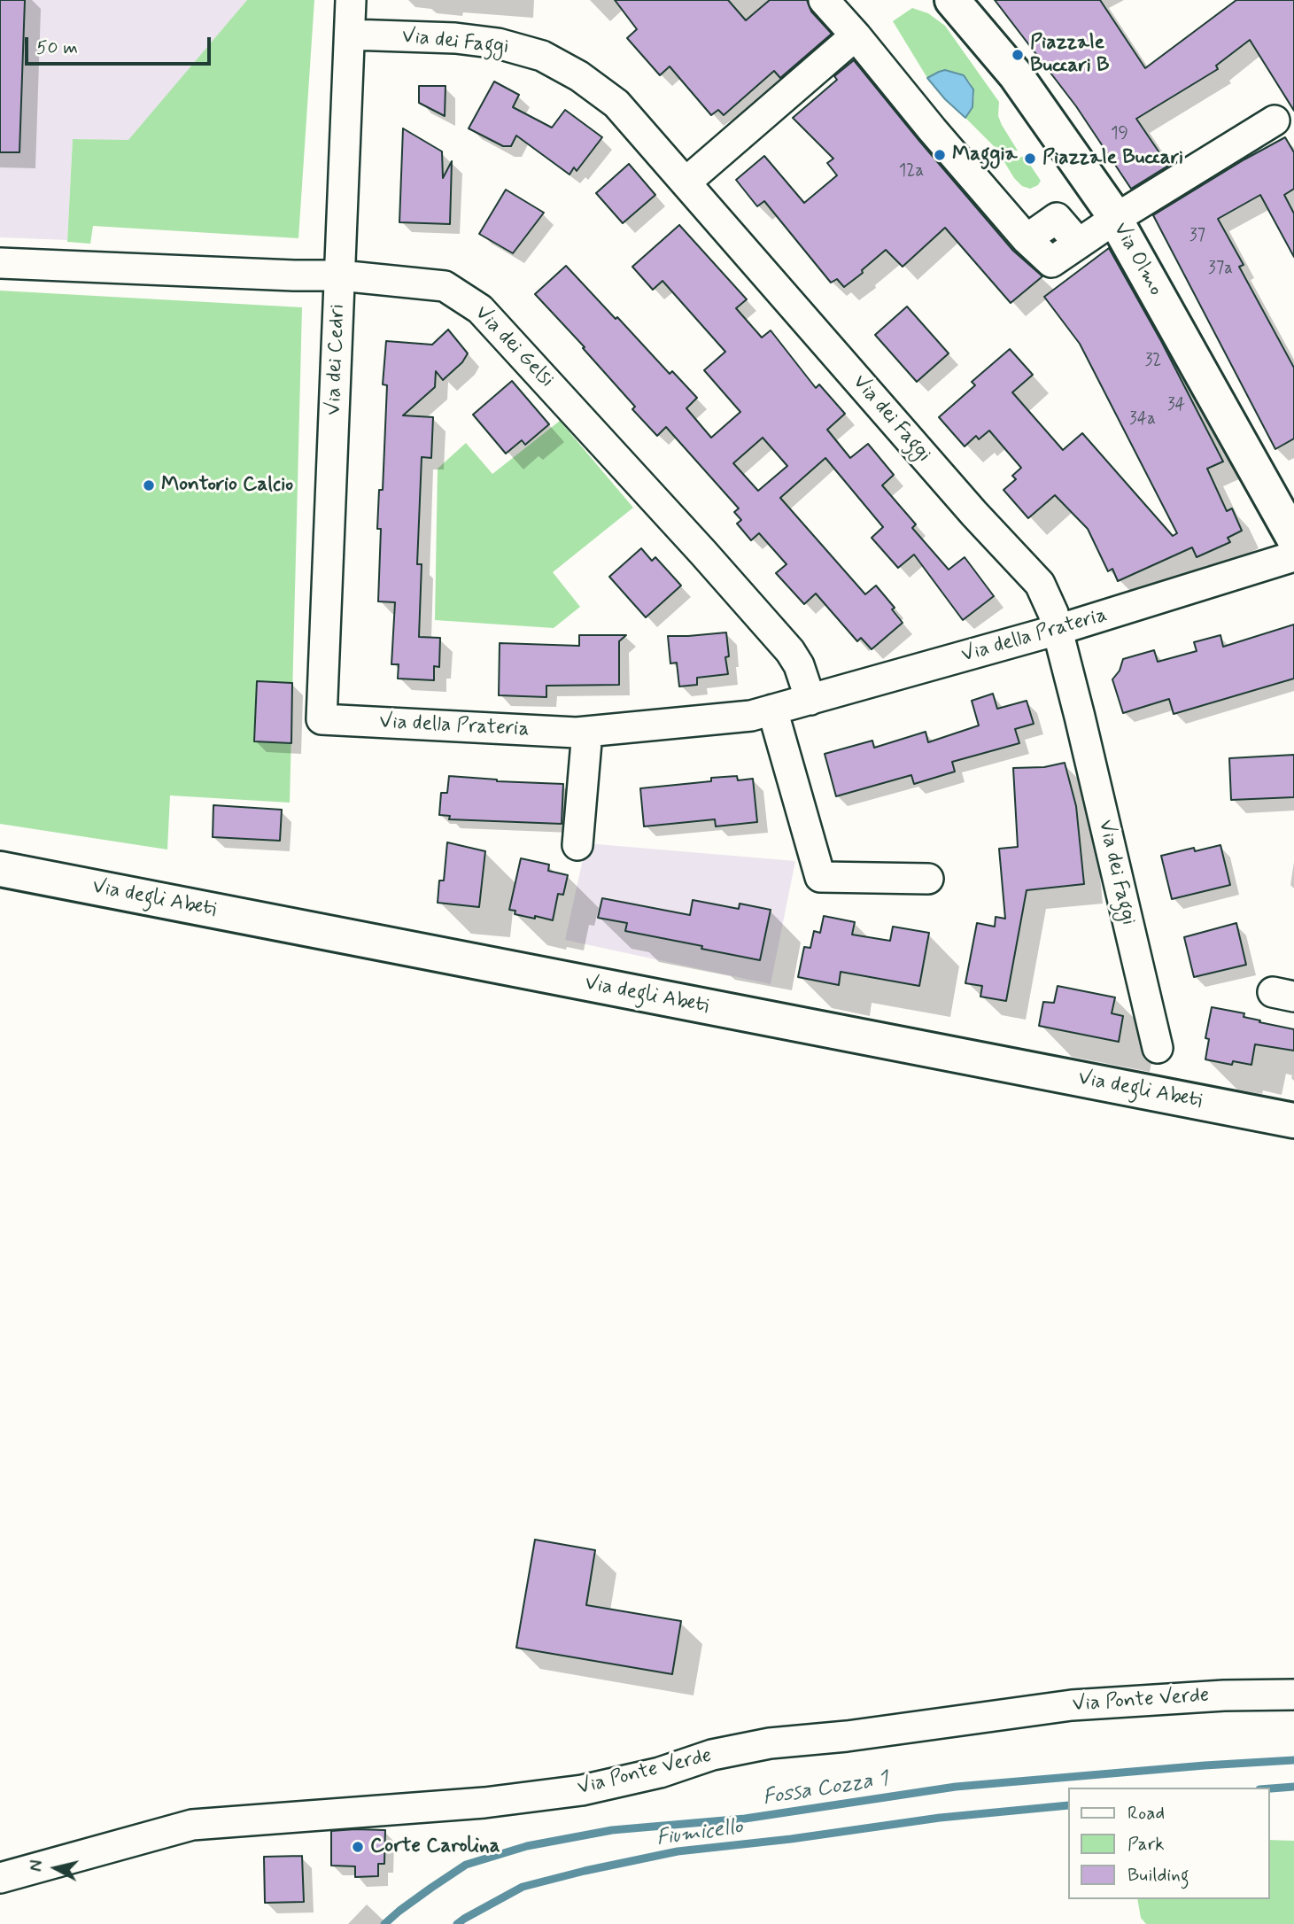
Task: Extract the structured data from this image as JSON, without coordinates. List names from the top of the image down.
{
  "streets": {
    "street": [
      "Via dei Faggi",
      "Via Olmo",
      "Via dei Gelsi",
      "Via dei Cedri",
      "Via della Prateria",
      "Via degli Abeti",
      "Via Ponte Verde"
    ]
  },
  "crossings": [
    ["Via dei Faggi", "Via dei Cedri"],
    ["Via dei Faggi", "Via della Prateria"],
    ["Via dei Gelsi", "Via dei Cedri"],
    ["Via dei Gelsi", "Via della Prateria"],
    ["Via dei Cedri", "Via della Prateria"]
  ],
  "water": ["Fossa Cozza 1", "Fiumicello"],
  "places": [
    "Piazzale Buccari B",
    "Maggia",
    "Piazzale Buccari",
    "Montorio Calcio",
    "Corte Carolina"
  ],
  "house_numbers": [
    "19",
    "12a",
    "37",
    "37a",
    "32",
    "34",
    "34a"
  ],
  "legend": ["Road", "Park", "Building"],
  "scale_bar": "50 m",
  "north": "left"
}
